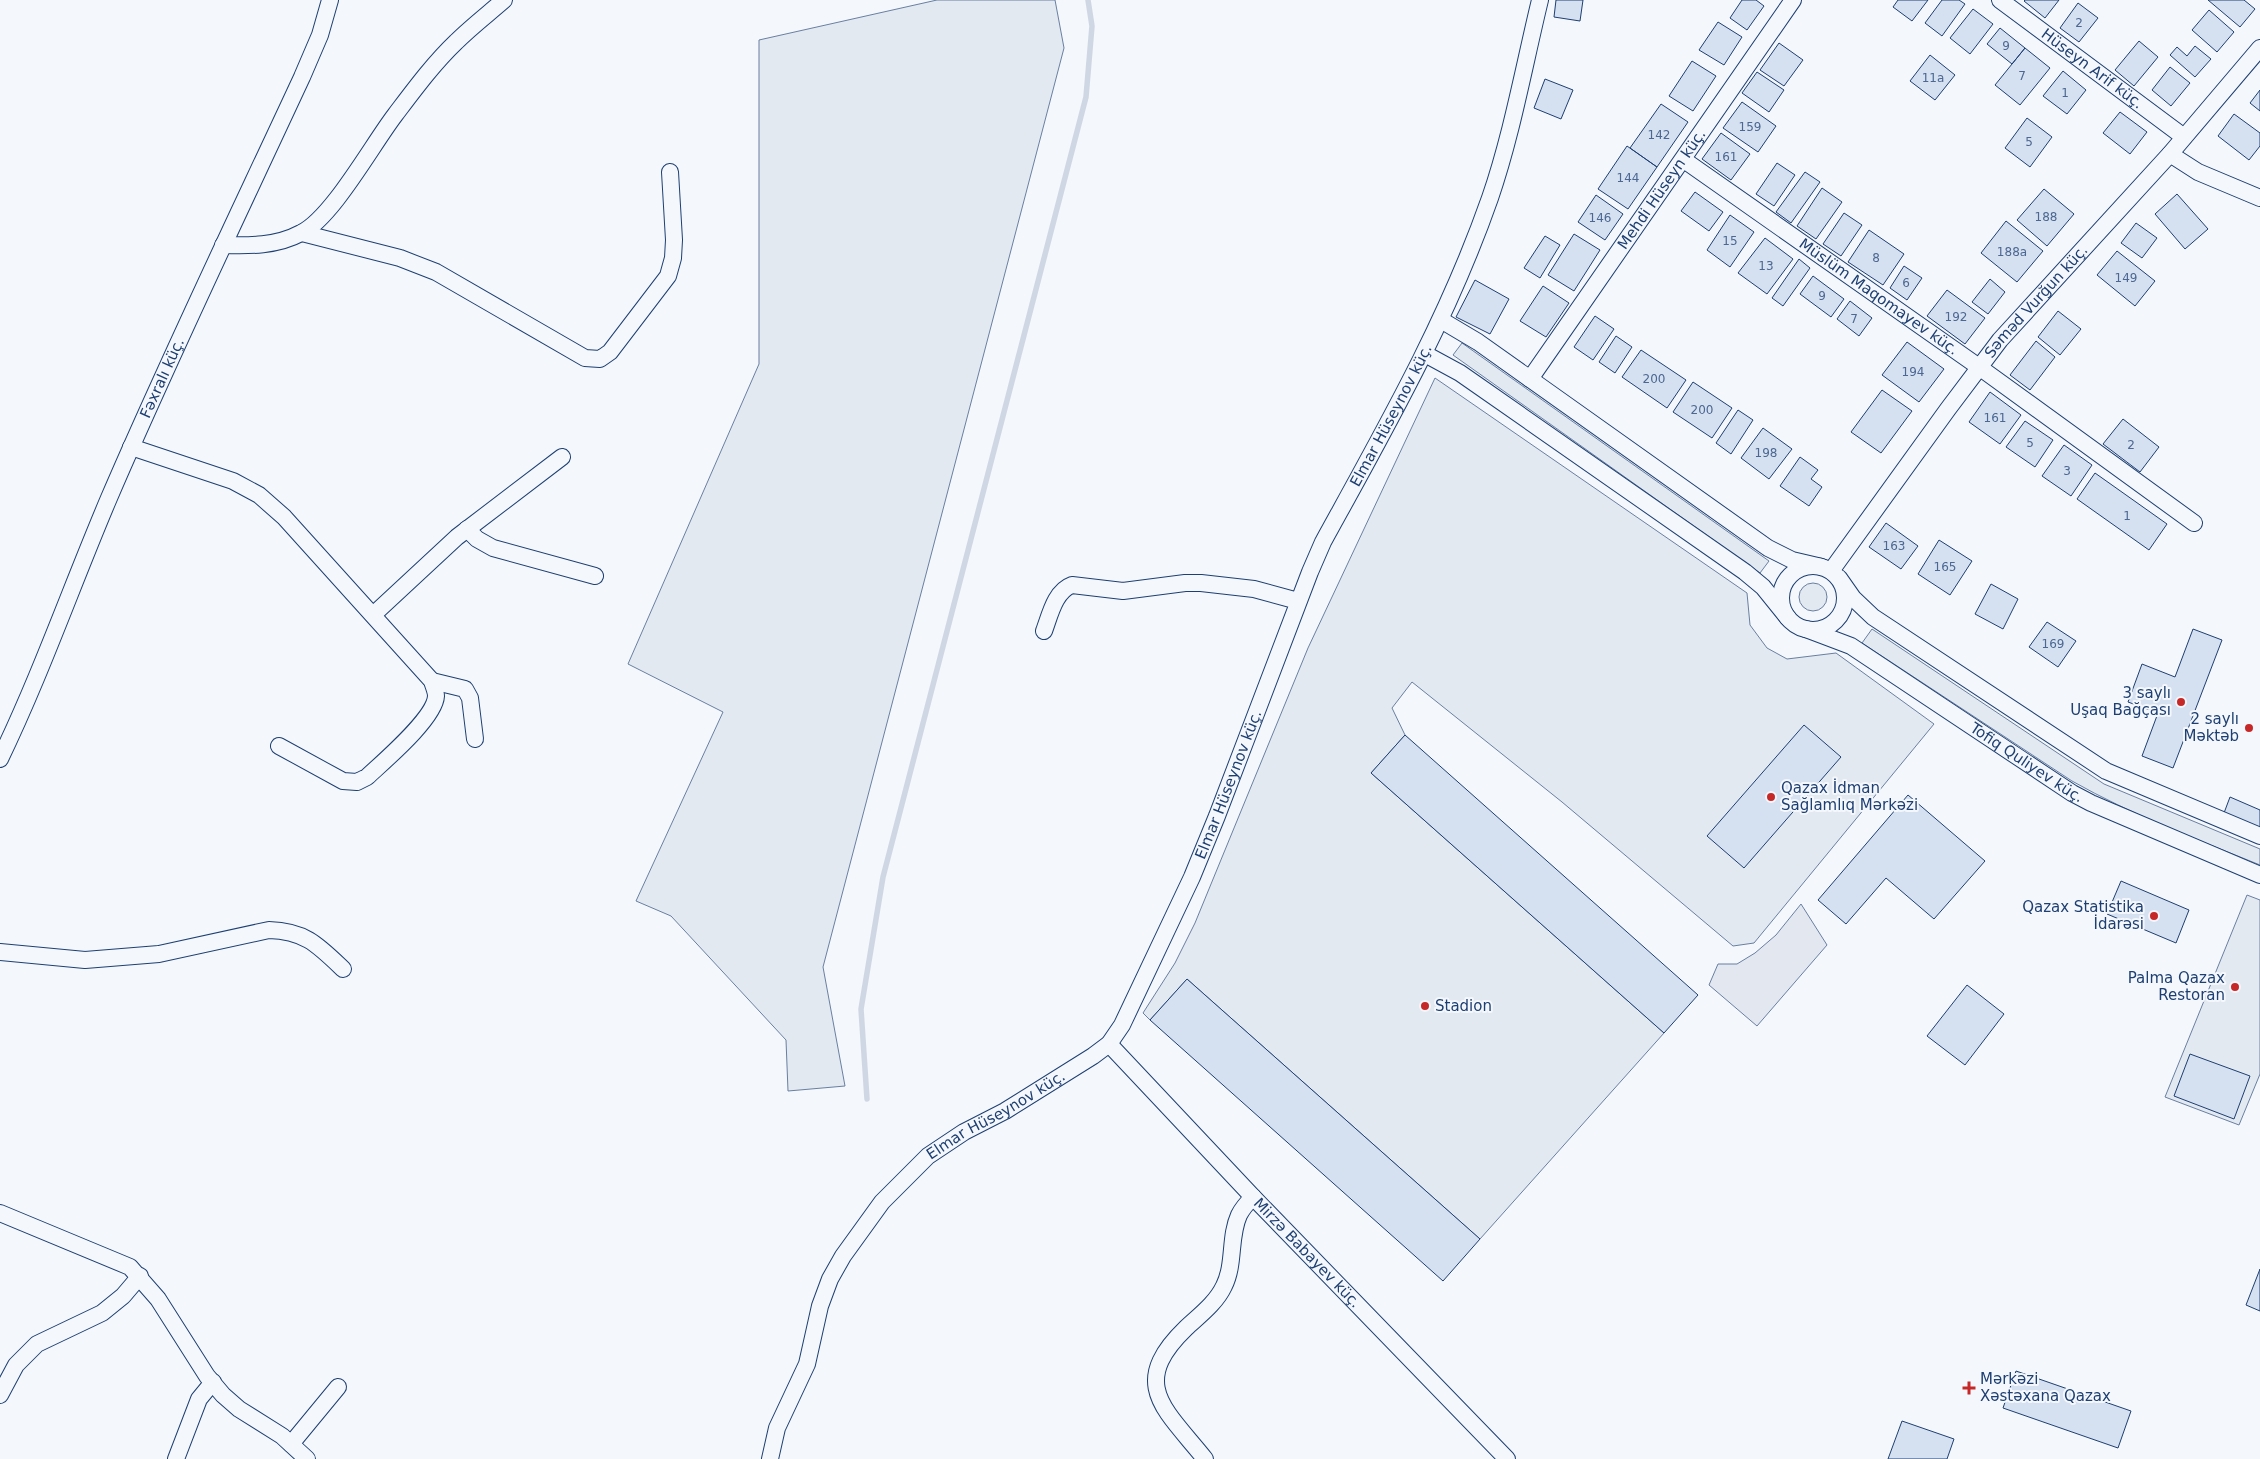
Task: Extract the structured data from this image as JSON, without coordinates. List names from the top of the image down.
{
  "streets": {
    "street": [
      "Hüseyn Arif küç.",
      "Mehdi Hüseyn küç.",
      "Müslüm Maqomayev küç.",
      "Səməd Vurğun küç.",
      "Fəxralı küç.",
      "Elmar Hüseynov küç.",
      "Tofiq Quliyev küç.",
      "Mirzə Babayev küç."
    ]
  },
  "crossings": [
    ["Hüseyn Arif küç.", "Səməd Vurğun küç."],
    ["Mehdi Hüseyn küç.", "Müslüm Maqomayev küç."],
    ["Müslüm Maqomayev küç.", "Səməd Vurğun küç."],
    ["Elmar Hüseynov küç.", "Tofiq Quliyev küç."],
    ["Elmar Hüseynov küç.", "Mirzə Babayev küç."]
  ],
  "places": {
    "other": [
      "3 saylı Uşaq Bağçası",
      "2 saylı Məktəb",
      "Qazax İdman Sağlamlıq Mərkəzi",
      "Qazax Statistika İdarəsi",
      "Palma Qazax Restoran",
      "Stadion"
    ],
    "health": ["Mərkəzi Xəstəxana Qazax"]
  },
  "house_numbers": [
    "2",
    "9",
    "7",
    "11a",
    "1",
    "159",
    "142",
    "5",
    "161",
    "144",
    "188",
    "146",
    "15",
    "188a",
    "8",
    "13",
    "149",
    "6",
    "9",
    "192",
    "7",
    "194",
    "200",
    "200",
    "161",
    "5",
    "2",
    "198",
    "3",
    "1",
    "163",
    "165",
    "169"
  ]
}
